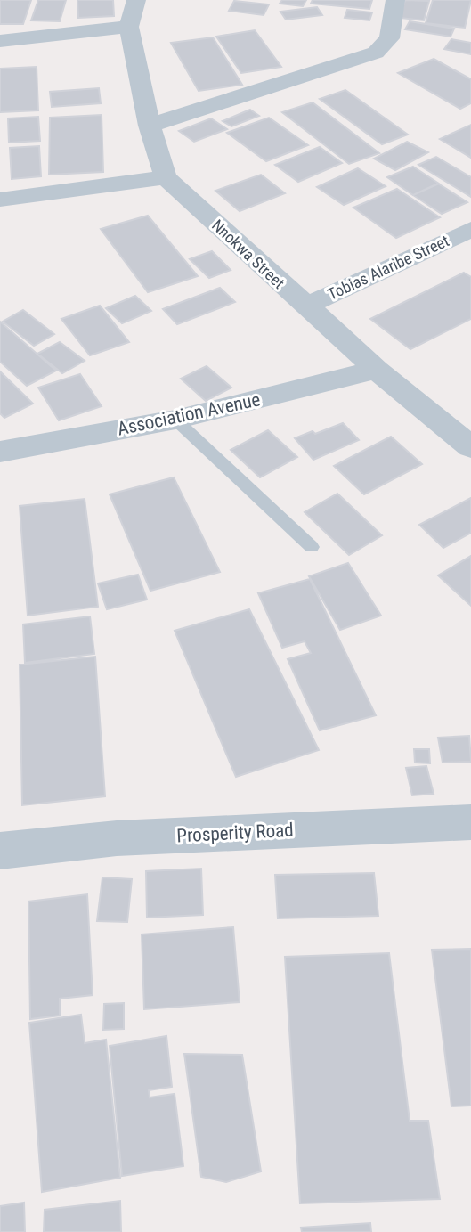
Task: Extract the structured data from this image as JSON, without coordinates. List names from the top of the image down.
{
  "streets": {
    "street": [
      "Nnokwa Street",
      "Tobias Alaribe Street",
      "Association Avenue",
      "Prosperity Road"
    ]
  },
  "crossings": [
    ["Nnokwa Street", "Tobias Alaribe Street"],
    ["Nnokwa Street", "Association Avenue"]
  ]
}
